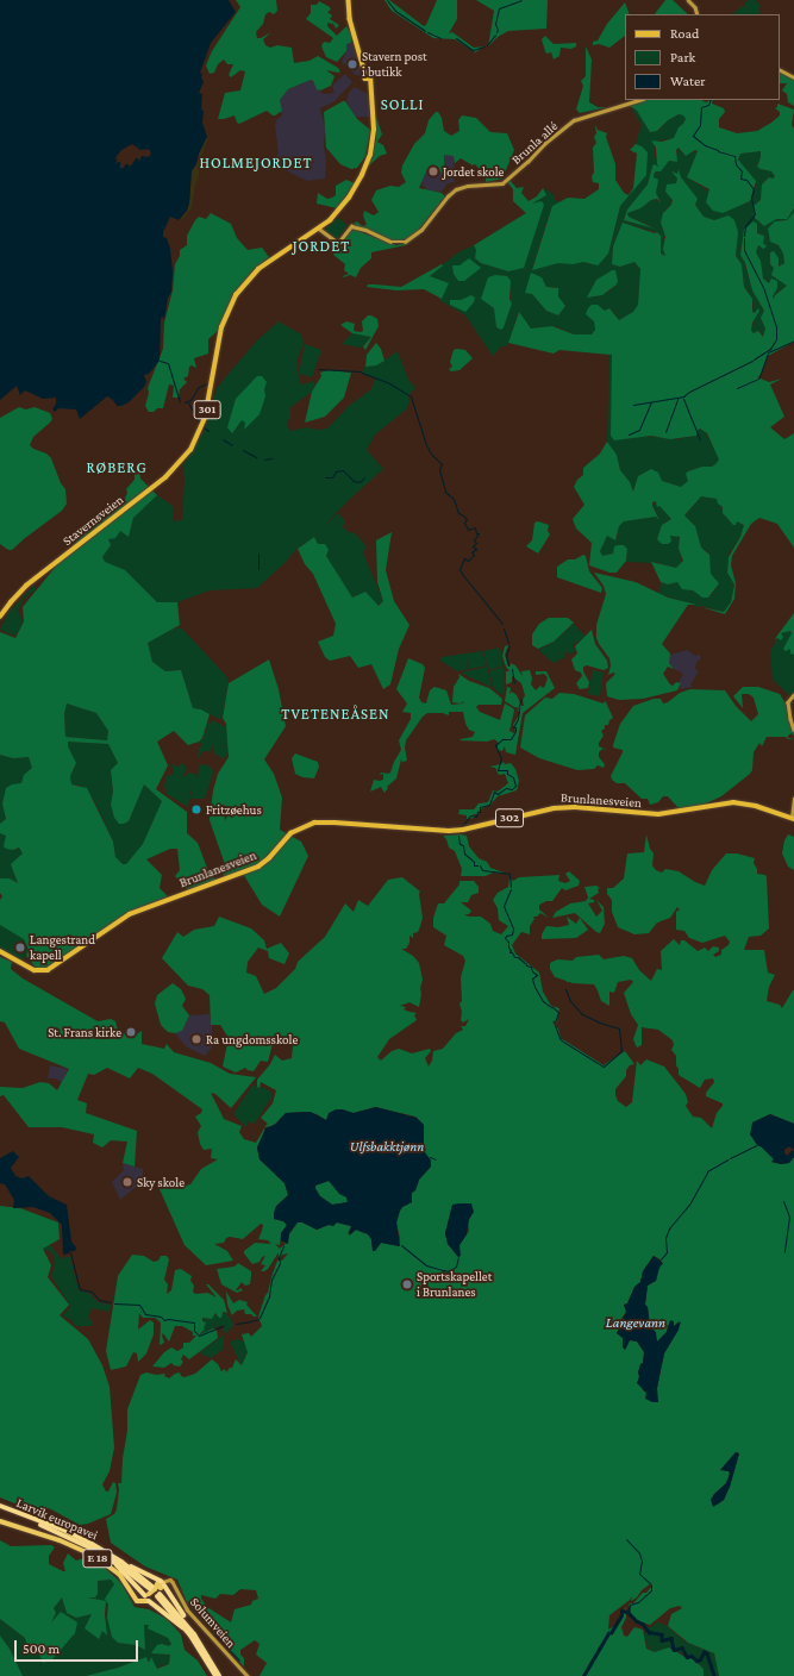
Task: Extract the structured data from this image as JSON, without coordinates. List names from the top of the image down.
{
  "streets": {
    "highway": ["Larvik europavei", "E 18"],
    "main road": [
      "Brunla allé",
      "301",
      "Stavernsveien",
      "Brunlanesveien",
      "302",
      "Solumveien"
    ]
  },
  "crossings": [
    ["Brunla allé", "Stavernsveien"],
    ["Larvik europavei", "E 18"],
    ["Larvik europavei", "Solumveien"],
    ["E 18", "Solumveien"]
  ],
  "districts": [
    "SOLLI",
    "HOLMEJORDET",
    "JORDET",
    "RØBERG",
    "TVETENEÅSEN"
  ],
  "water": ["Ulfsbakktjønn", "Langevann"],
  "places": [
    "Stavern post i butikk",
    "Jordet skole",
    "Fritzøehus",
    "Langestrand kapell",
    "St. Frans kirke",
    "Ra ungdomsskole",
    "Sky skole",
    "Sportskapellet i Brunlanes"
  ],
  "legend": ["Road", "Park", "Water"],
  "scale_bar": "500 m"
}
